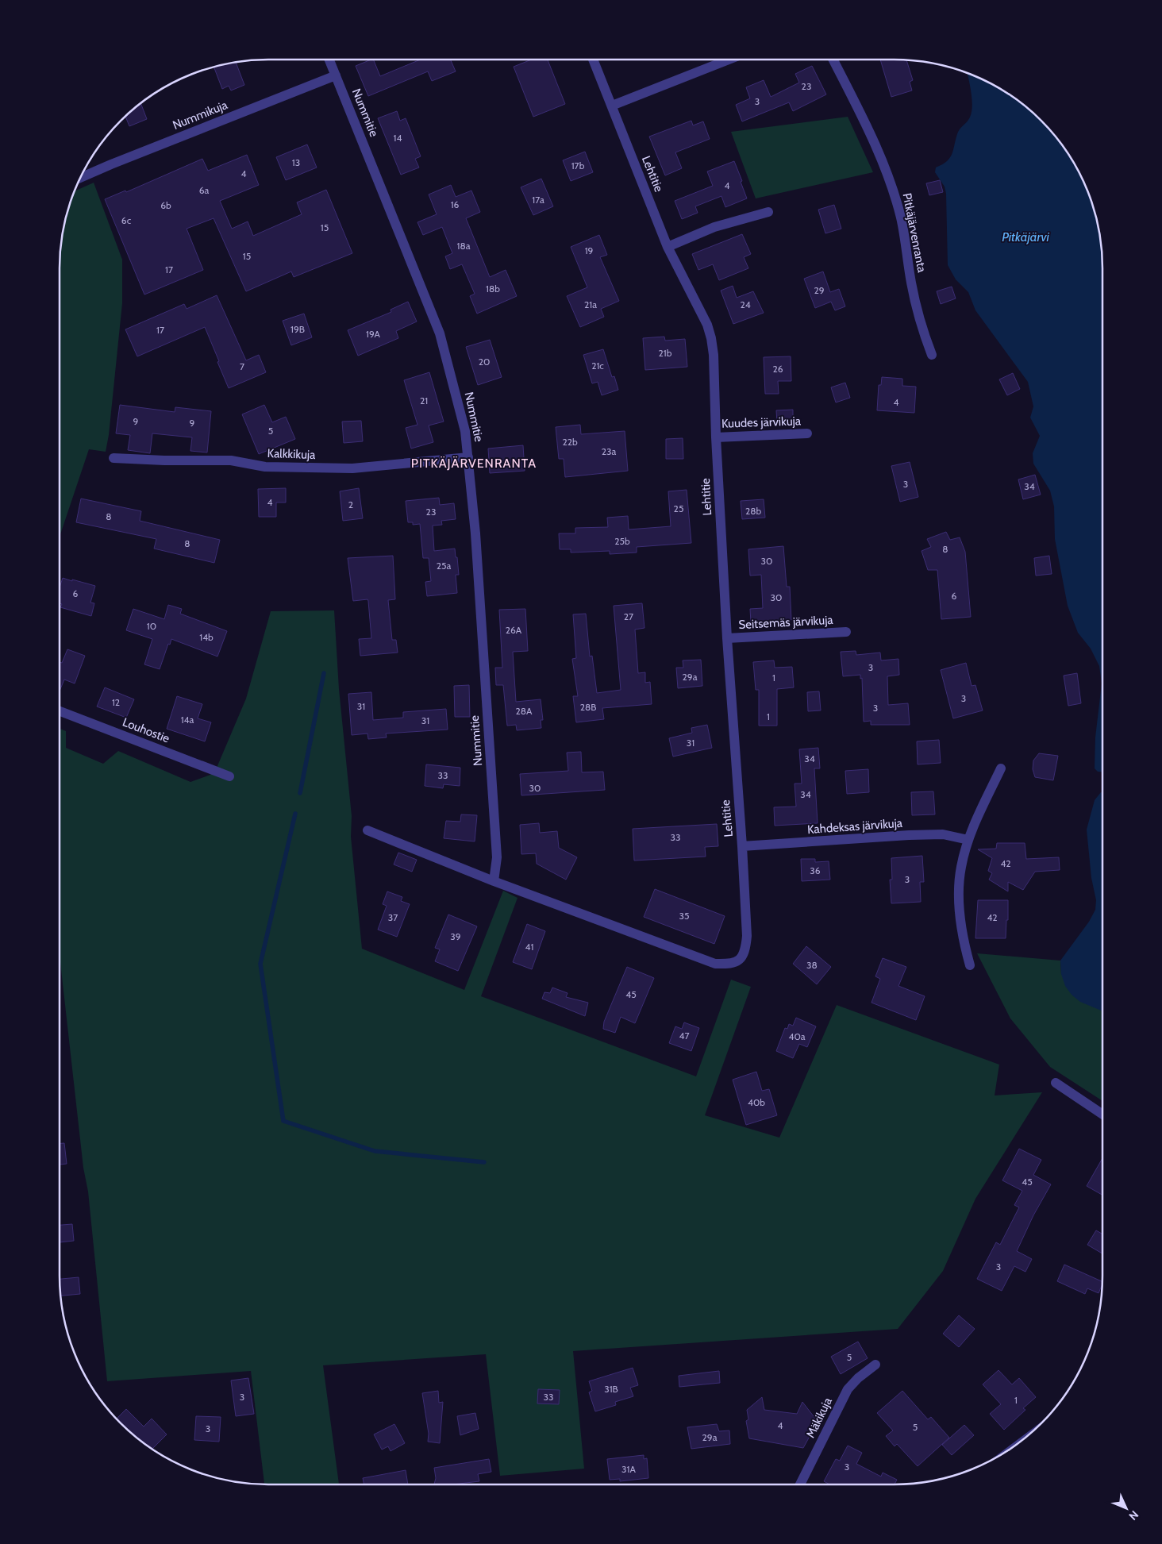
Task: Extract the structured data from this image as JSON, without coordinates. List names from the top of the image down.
{
  "streets": {
    "street": [
      "Nummitie",
      "Nummikuja",
      "Lehtitie",
      "Pitkäjärvenranta",
      "Kuudes järvikuja",
      "Kalkkikuja",
      "Seitsemäs järvikuja",
      "Louhostie",
      "Kahdeksas järvikuja",
      "Mäkikuja"
    ]
  },
  "crossings": [
    ["Nummitie", "Nummikuja"],
    ["Nummitie", "Lehtitie"],
    ["Nummitie", "Kalkkikuja"],
    ["Lehtitie", "Kuudes järvikuja"],
    ["Lehtitie", "Seitsemäs järvikuja"],
    ["Lehtitie", "Kahdeksas järvikuja"]
  ],
  "districts": ["PITKÄJÄRVENRANTA"],
  "water": ["Pitkäjärvi"],
  "house_numbers": [
    "23",
    "3",
    "14",
    "13",
    "17b",
    "4",
    "4",
    "6a",
    "17a",
    "16",
    "6b",
    "6c",
    "15",
    "18a",
    "19",
    "15",
    "17",
    "18b",
    "29",
    "21a",
    "24",
    "19B",
    "17",
    "19A",
    "21b",
    "20",
    "21c",
    "7",
    "26",
    "21",
    "4",
    "9",
    "9",
    "5",
    "22b",
    "23a",
    "3",
    "34",
    "4",
    "2",
    "25",
    "28b",
    "23",
    "8",
    "25b",
    "8",
    "8",
    "30",
    "25a",
    "6",
    "6",
    "30",
    "27",
    "10",
    "26A",
    "14b",
    "3",
    "29a",
    "1",
    "3",
    "12",
    "31",
    "28B",
    "3",
    "28A",
    "1",
    "14a",
    "31",
    "31",
    "34",
    "33",
    "30",
    "34",
    "33",
    "42",
    "36",
    "3",
    "35",
    "37",
    "42",
    "39",
    "41",
    "38",
    "45",
    "47",
    "40a",
    "40b",
    "45",
    "3",
    "5",
    "31B",
    "3",
    "33",
    "1",
    "4",
    "5",
    "3",
    "29a",
    "3",
    "31A"
  ],
  "north": "bottom right"
}
